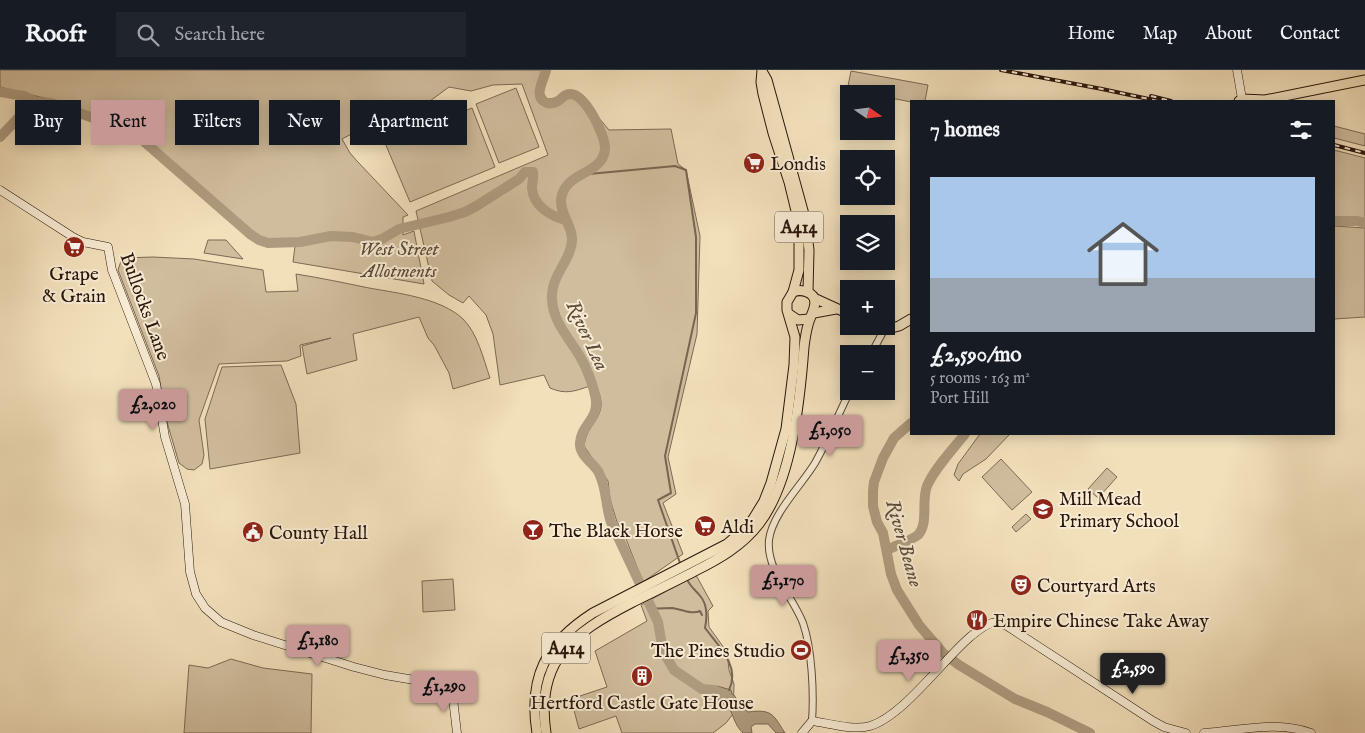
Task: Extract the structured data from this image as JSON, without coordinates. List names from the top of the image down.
{
  "streets": {
    "main road": ["A414", "Bullocks Lane"]
  },
  "water": ["River Lea", "River Beane"],
  "parks": ["West Street Allotments"],
  "places": {
    "supermarket": ["Londis", "Grape & Grain", "Aldi"],
    "school or university": ["Mill Mead Primary School"],
    "bar": ["The Black Horse"],
    "public building": ["County Hall"],
    "theatre": ["Courtyard Arts"],
    "restaurant": ["Empire Chinese Take Away"],
    "sports": ["The Pines Studio"],
    "building": ["Hertford Castle Gate House"]
  },
  "north": "right",
  "page": {
    "header": "Roofr",
    "search": "Search here",
    "nav": [
      "Home",
      "Map",
      "About",
      "Contact"
    ],
    "map_buttons": ["+", "−"],
    "chip": [
      "Buy",
      "Rent",
      "Filters",
      "New",
      "Apartment"
    ],
    "heading": "7 homes",
    "list": [
      {
        "name": "£2,590/mo",
        "note": "5 rooms · 163 m² · Port Hill"
      }
    ],
    "price": [
      "£2,020",
      "£1,050",
      "£1,170",
      "£1,180",
      "£1,350",
      "£2,590",
      "£1,290"
    ]
  }
}
